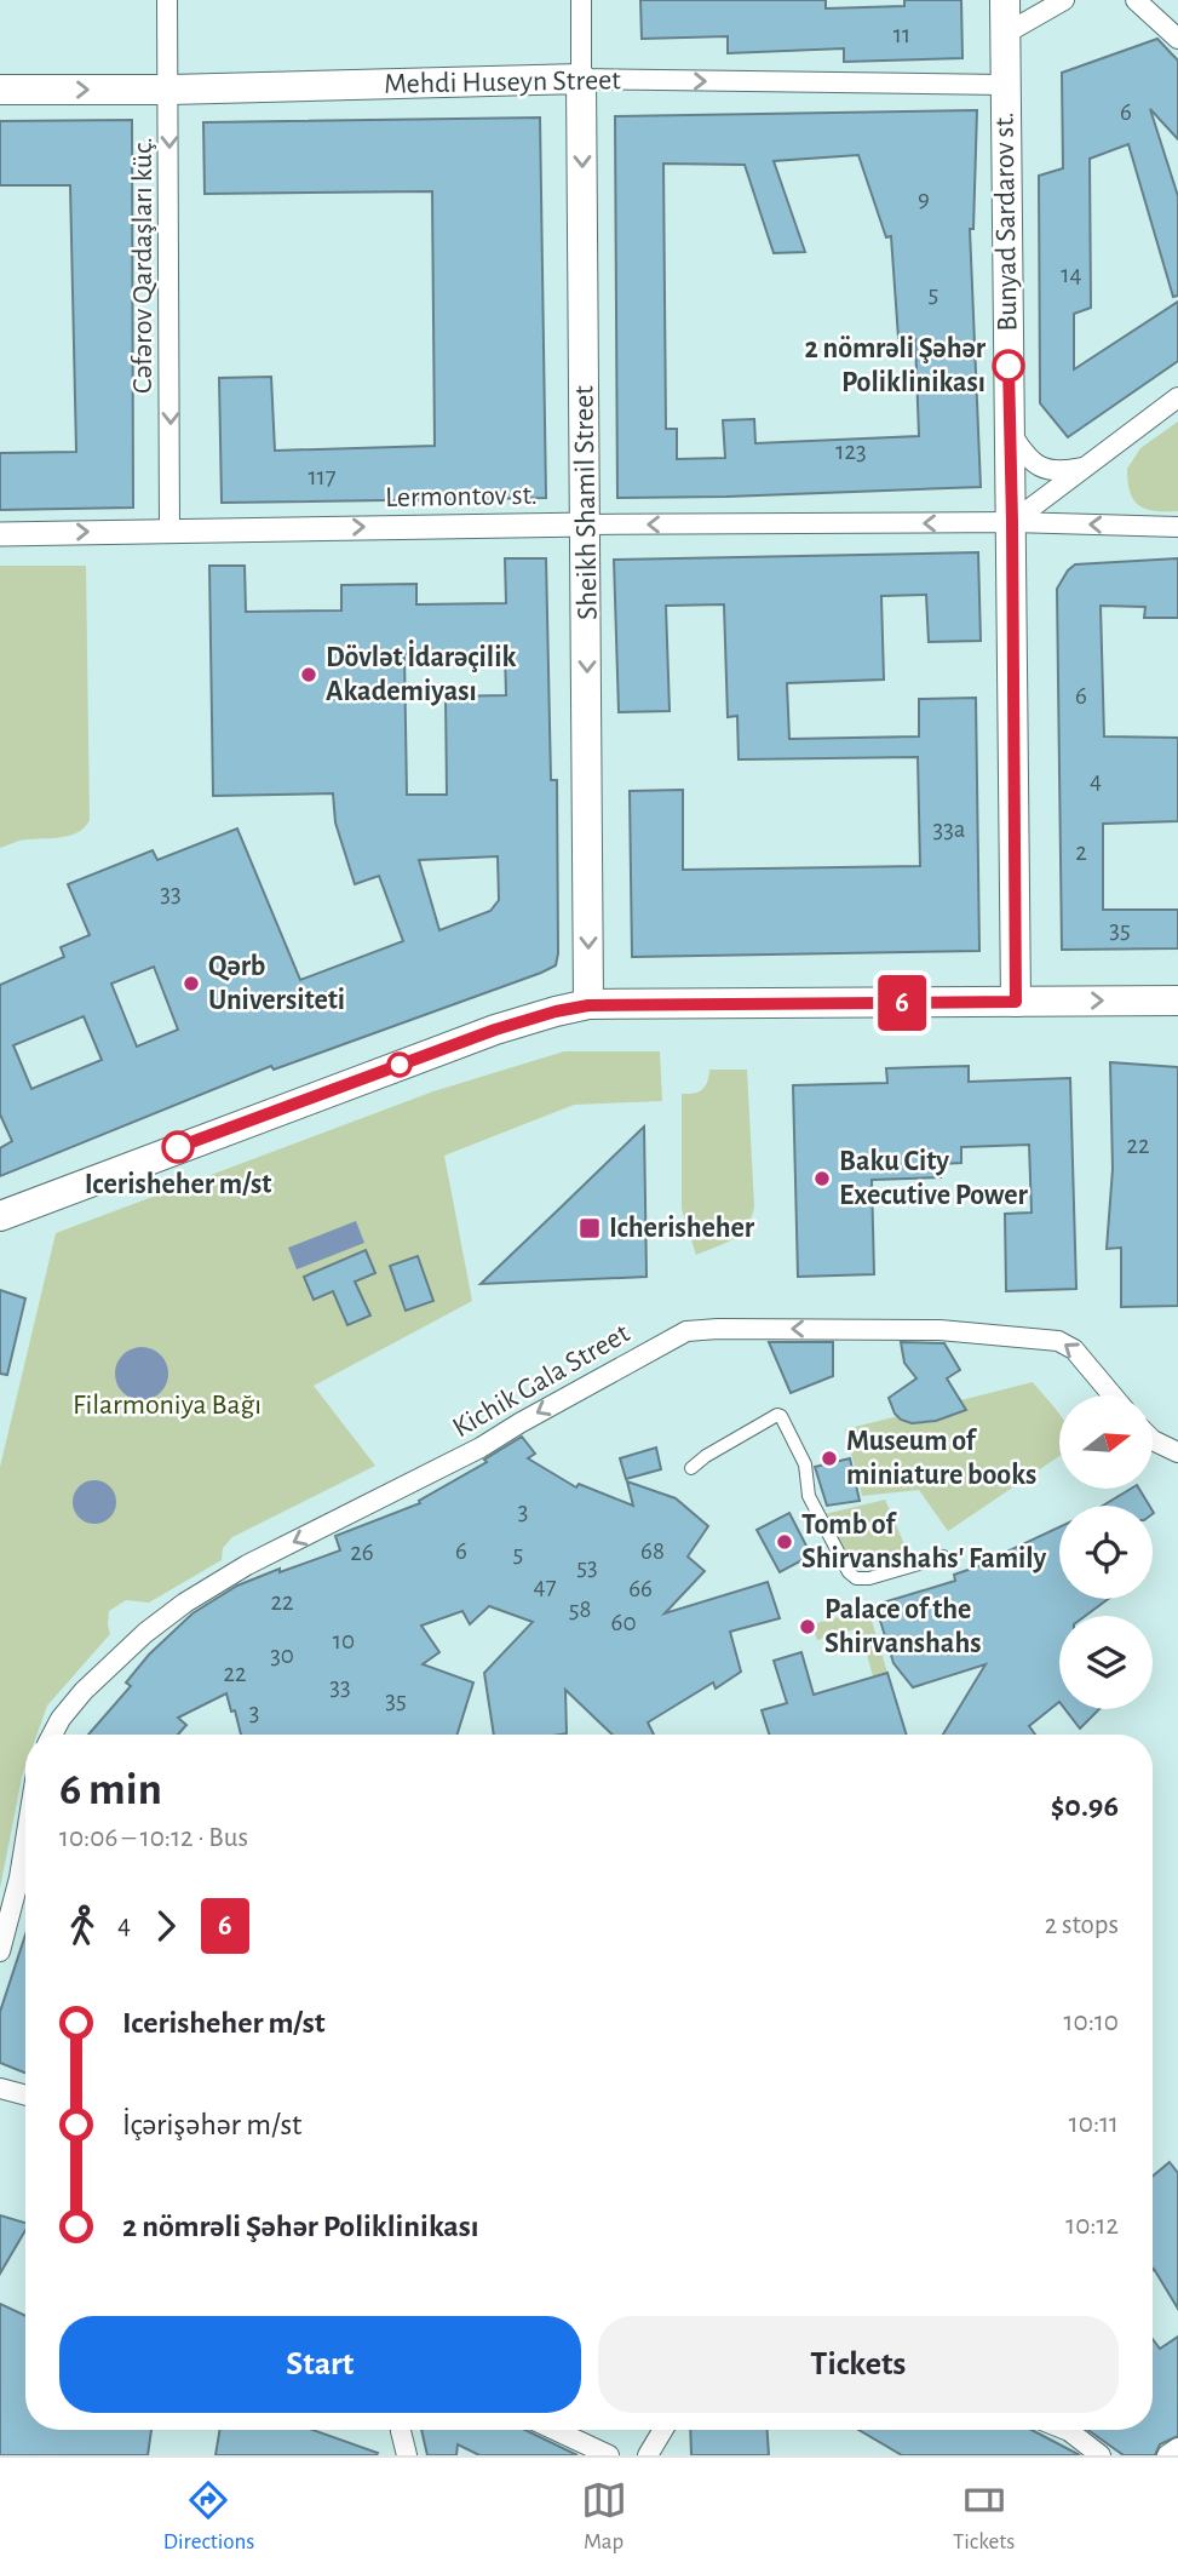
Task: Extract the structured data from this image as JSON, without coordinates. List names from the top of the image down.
{
  "streets": {
    "main road": ["Mehdi Huseyn Street", "Bunyad Sardarov st.", "Sheikh Shamil Street"],
    "street": ["Cəfərov Qardaşları küç.", "Lermontov st.", "Kichik Gala Street"]
  },
  "crossings": [
    ["Mehdi Huseyn Street", "Bunyad Sardarov st."],
    ["Mehdi Huseyn Street", "Cəfərov Qardaşları küç."],
    ["Mehdi Huseyn Street", "Sheikh Shamil Street"],
    ["Bunyad Sardarov st.", "Lermontov st."],
    ["Cəfərov Qardaşları küç.", "Lermontov st."],
    ["Lermontov st.", "Sheikh Shamil Street"]
  ],
  "one_way": [
    "Mehdi Huseyn Street",
    "Cəfərov Qardaşları küç.",
    "Sheikh Shamil Street",
    "Kichik Gala Street"
  ],
  "parks": ["Filarmoniya Bağı"],
  "places": {
    "other": [
      "2 nömrəli Şəhər Poliklinikası",
      "Dövlət İdarəçilik Akademiyası",
      "Qərb Universiteti",
      "Icerisheher m/st",
      "Baku City Executive Power",
      "Museum of miniature books",
      "Tomb of Shirvanshahs' Family",
      "Palace of the Shirvanshahs"
    ],
    "transit": ["Icherisheher"]
  },
  "lines": ["bus line 6"],
  "house_numbers": [
    "11",
    "6",
    "9",
    "14",
    "5",
    "123",
    "117",
    "6",
    "4",
    "33a",
    "2",
    "33",
    "35",
    "22",
    "3",
    "6",
    "68",
    "26",
    "5",
    "53",
    "47",
    "66",
    "22",
    "58",
    "60",
    "10",
    "30",
    "22",
    "33",
    "35",
    "3"
  ],
  "north": "right",
  "page": {
    "on_map": "6",
    "heading": ["6 min", "10:06 – 10:12 · Bus", "$0.96"],
    "legs": ["4", "6", "2 stops"],
    "list": [
      {
        "name": "Icerisheher m/st",
        "value": "10:10"
      },
      {
        "name": "İçərişəhər m/st",
        "value": "10:11"
      },
      {
        "name": "2 nömrəli Şəhər Poliklinikası",
        "value": "10:12"
      }
    ],
    "buttons": ["Start", "Tickets"],
    "tabs": ["Directions", "Map", "Tickets"]
  }
}
